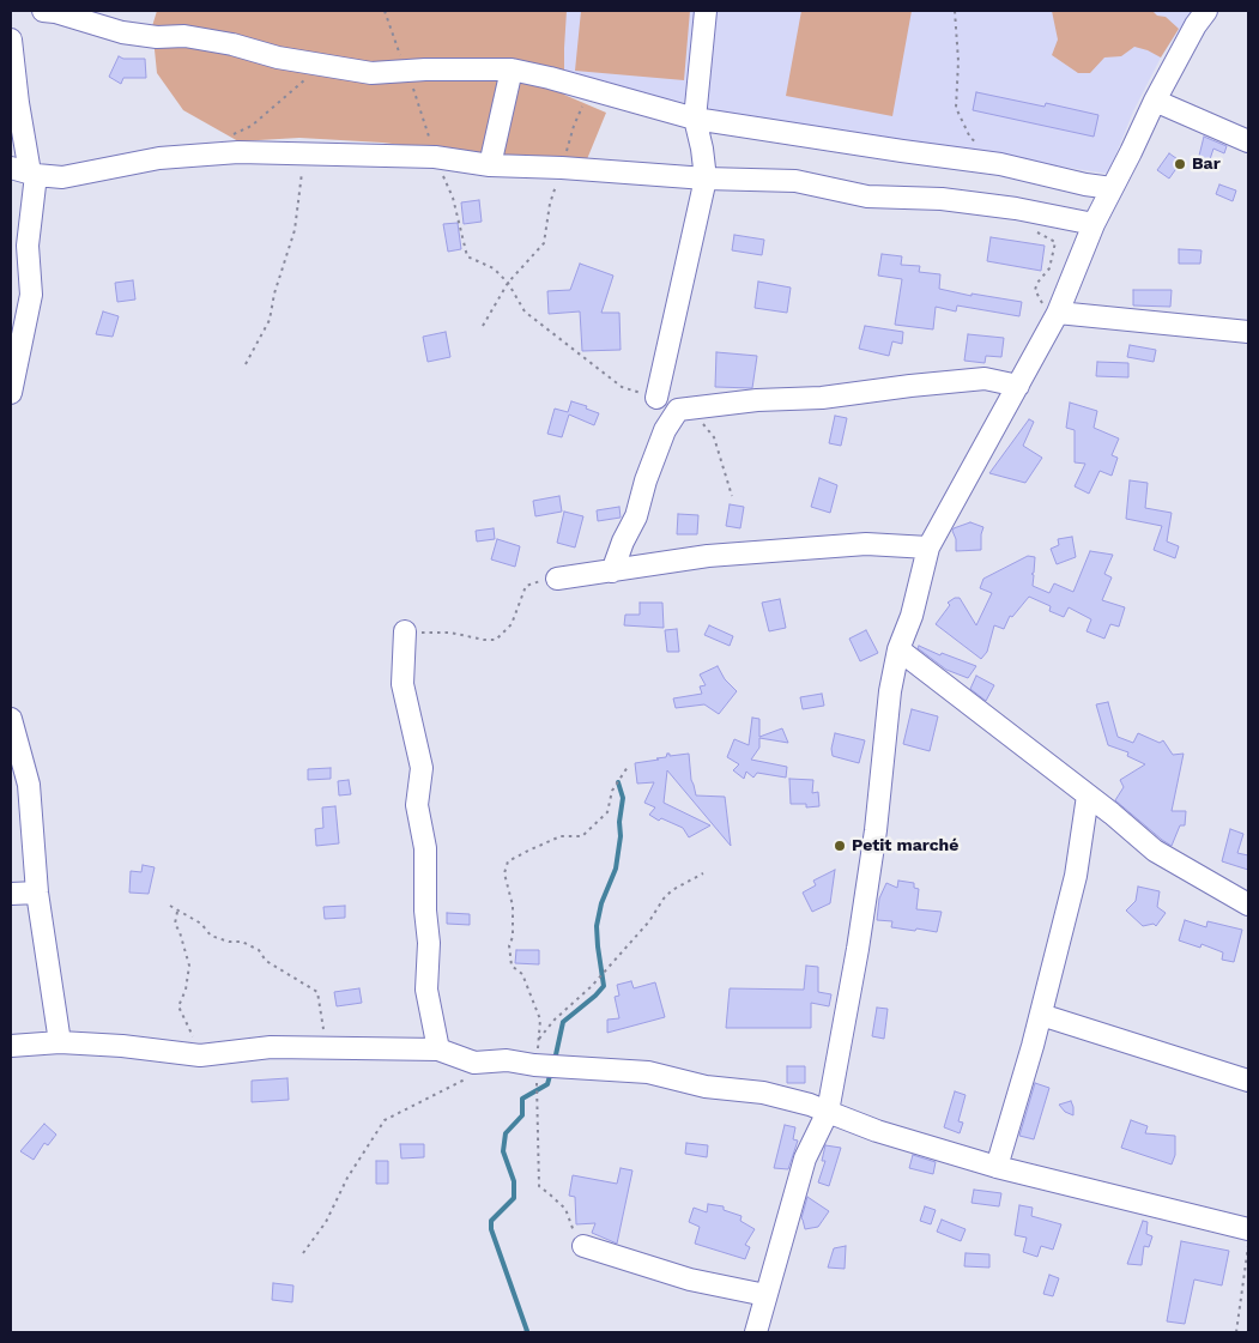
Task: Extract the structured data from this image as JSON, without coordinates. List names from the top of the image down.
{
  "places": ["Bar", "Petit marché"]
}
